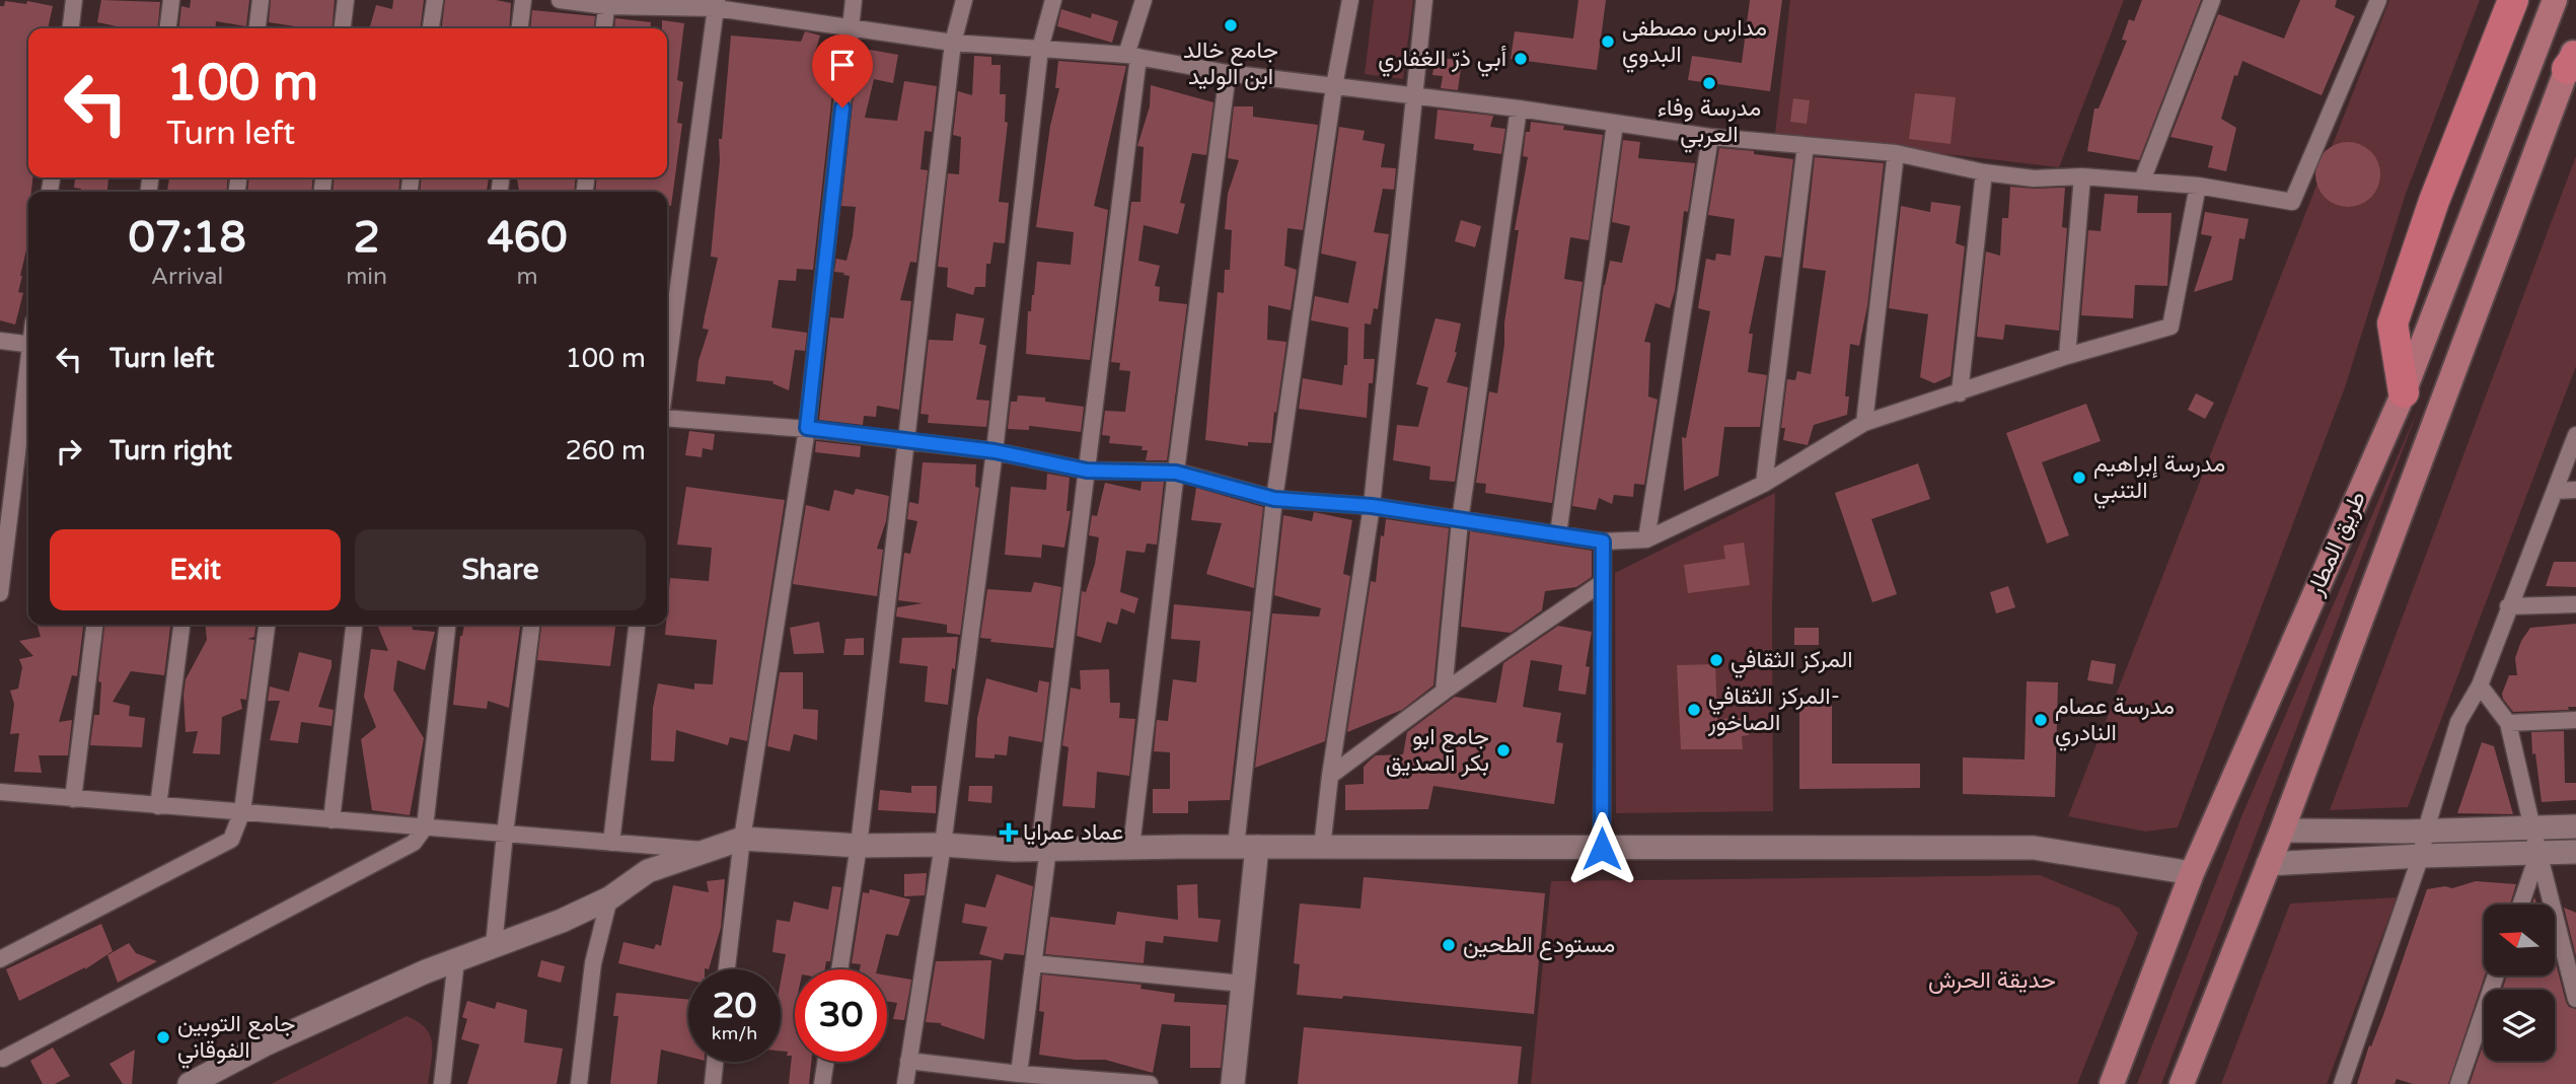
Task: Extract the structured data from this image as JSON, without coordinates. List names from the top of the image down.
{
  "streets": {
    "main road": ["طريق المطار"]
  },
  "parks": ["حديقة الحرش"],
  "places": {
    "other": [
      "جامع خالد ابن الوليد",
      "مدارس مصطفى البدوي",
      "أبي ذرّ الغفاري",
      "مدرسة وفاء العربي",
      "مدرسة إبراهيم التنبي",
      "المركز الثقافي",
      "المركز الثقافي- الصاخور",
      "مدرسة عصام النادري",
      "جامع ابو بكر الصديق",
      "مستودع الطحين",
      "جامع التوبين الفوقاني"
    ],
    "health": ["عماد عمرايا"]
  },
  "north": "left",
  "page": {
    "turn": ["100 m", "Turn left"],
    "eta": [
      "07:18",
      "Arrival",
      "2",
      "min",
      "460",
      "m"
    ],
    "list": [
      {
        "name": "Turn left",
        "value": "100 m"
      },
      {
        "name": "Turn right",
        "value": "260 m"
      }
    ],
    "buttons": ["Exit", "Share"],
    "speed": "20 km/h",
    "limit": "30"
  }
}
